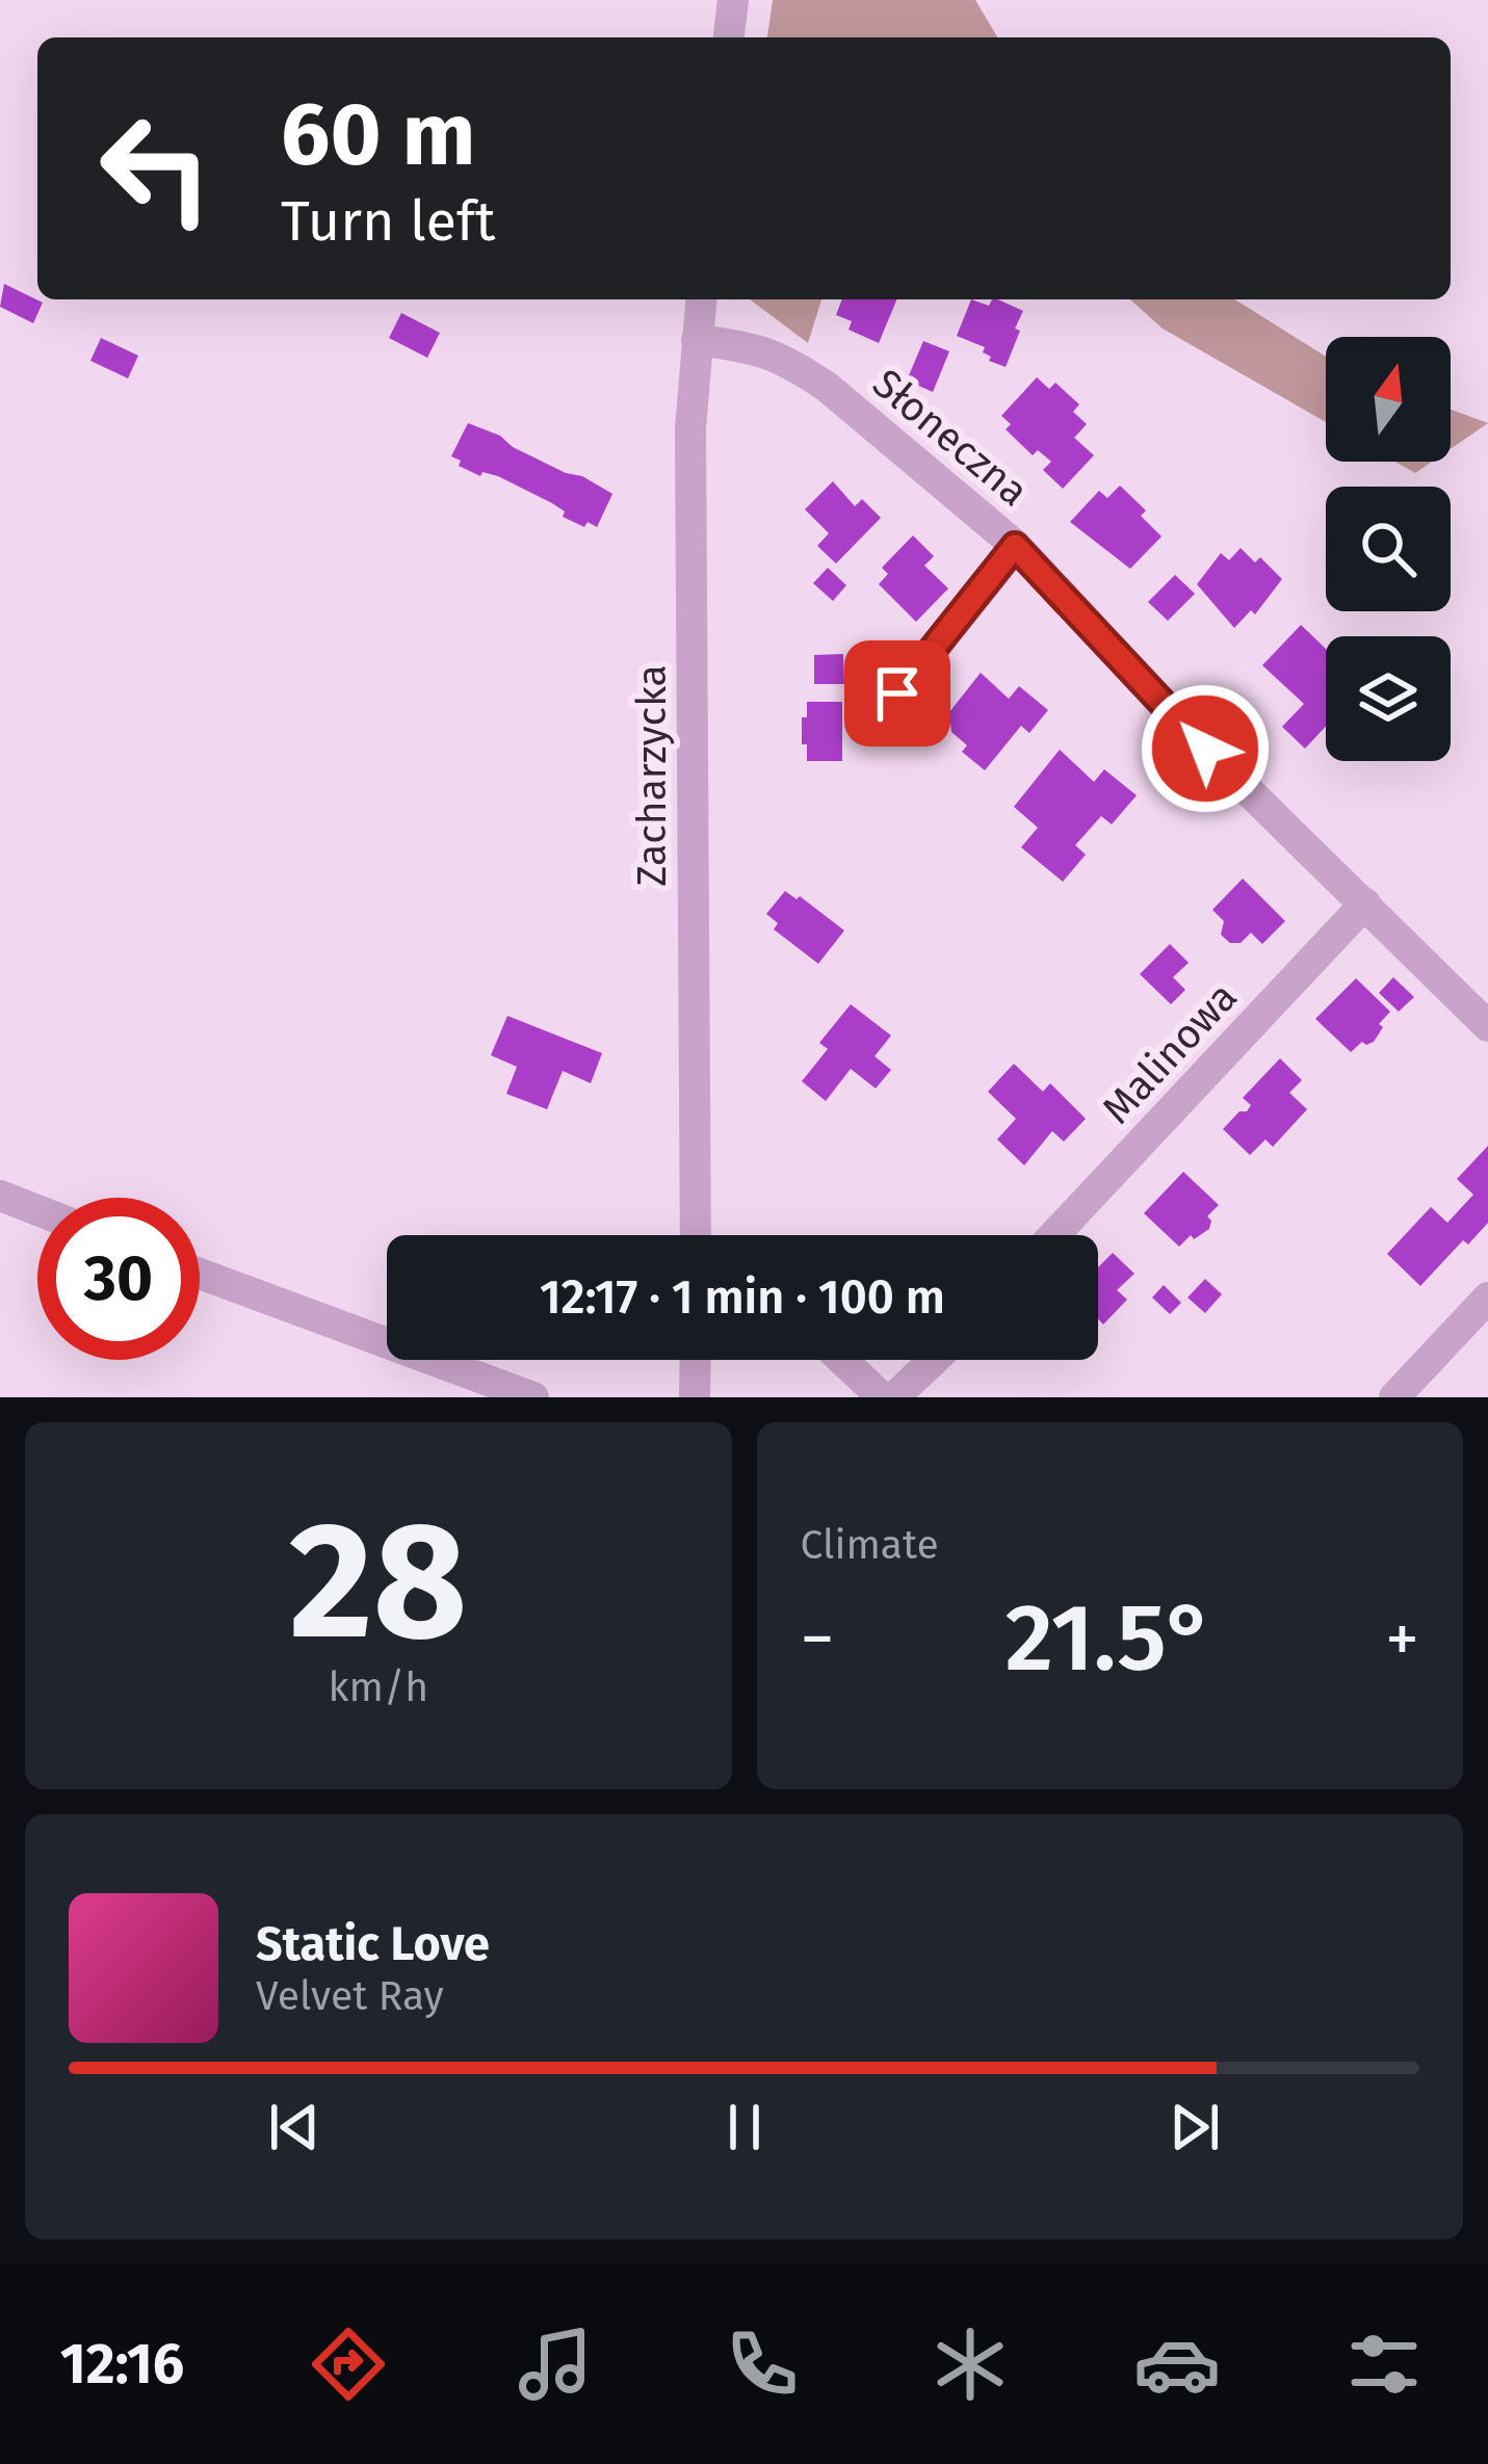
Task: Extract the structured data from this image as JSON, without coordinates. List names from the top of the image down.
{
  "streets": {
    "street": ["Słoneczna", "Zacharzycka", "Malinowa"]
  },
  "crossings": [
    ["Słoneczna", "Zacharzycka"],
    ["Słoneczna", "Malinowa"]
  ],
  "north": "top",
  "page": {
    "turn": ["60 m", "Turn left"],
    "limit": "30",
    "trip": "12:17 · 1 min · 100 m",
    "tile": [
      ["28", "km/h"],
      "Climate"
    ],
    "heat": ["−", "21.5°", "+"],
    "song": ["Static Love", "Velvet Ray"],
    "tabs": "12:16"
  }
}
